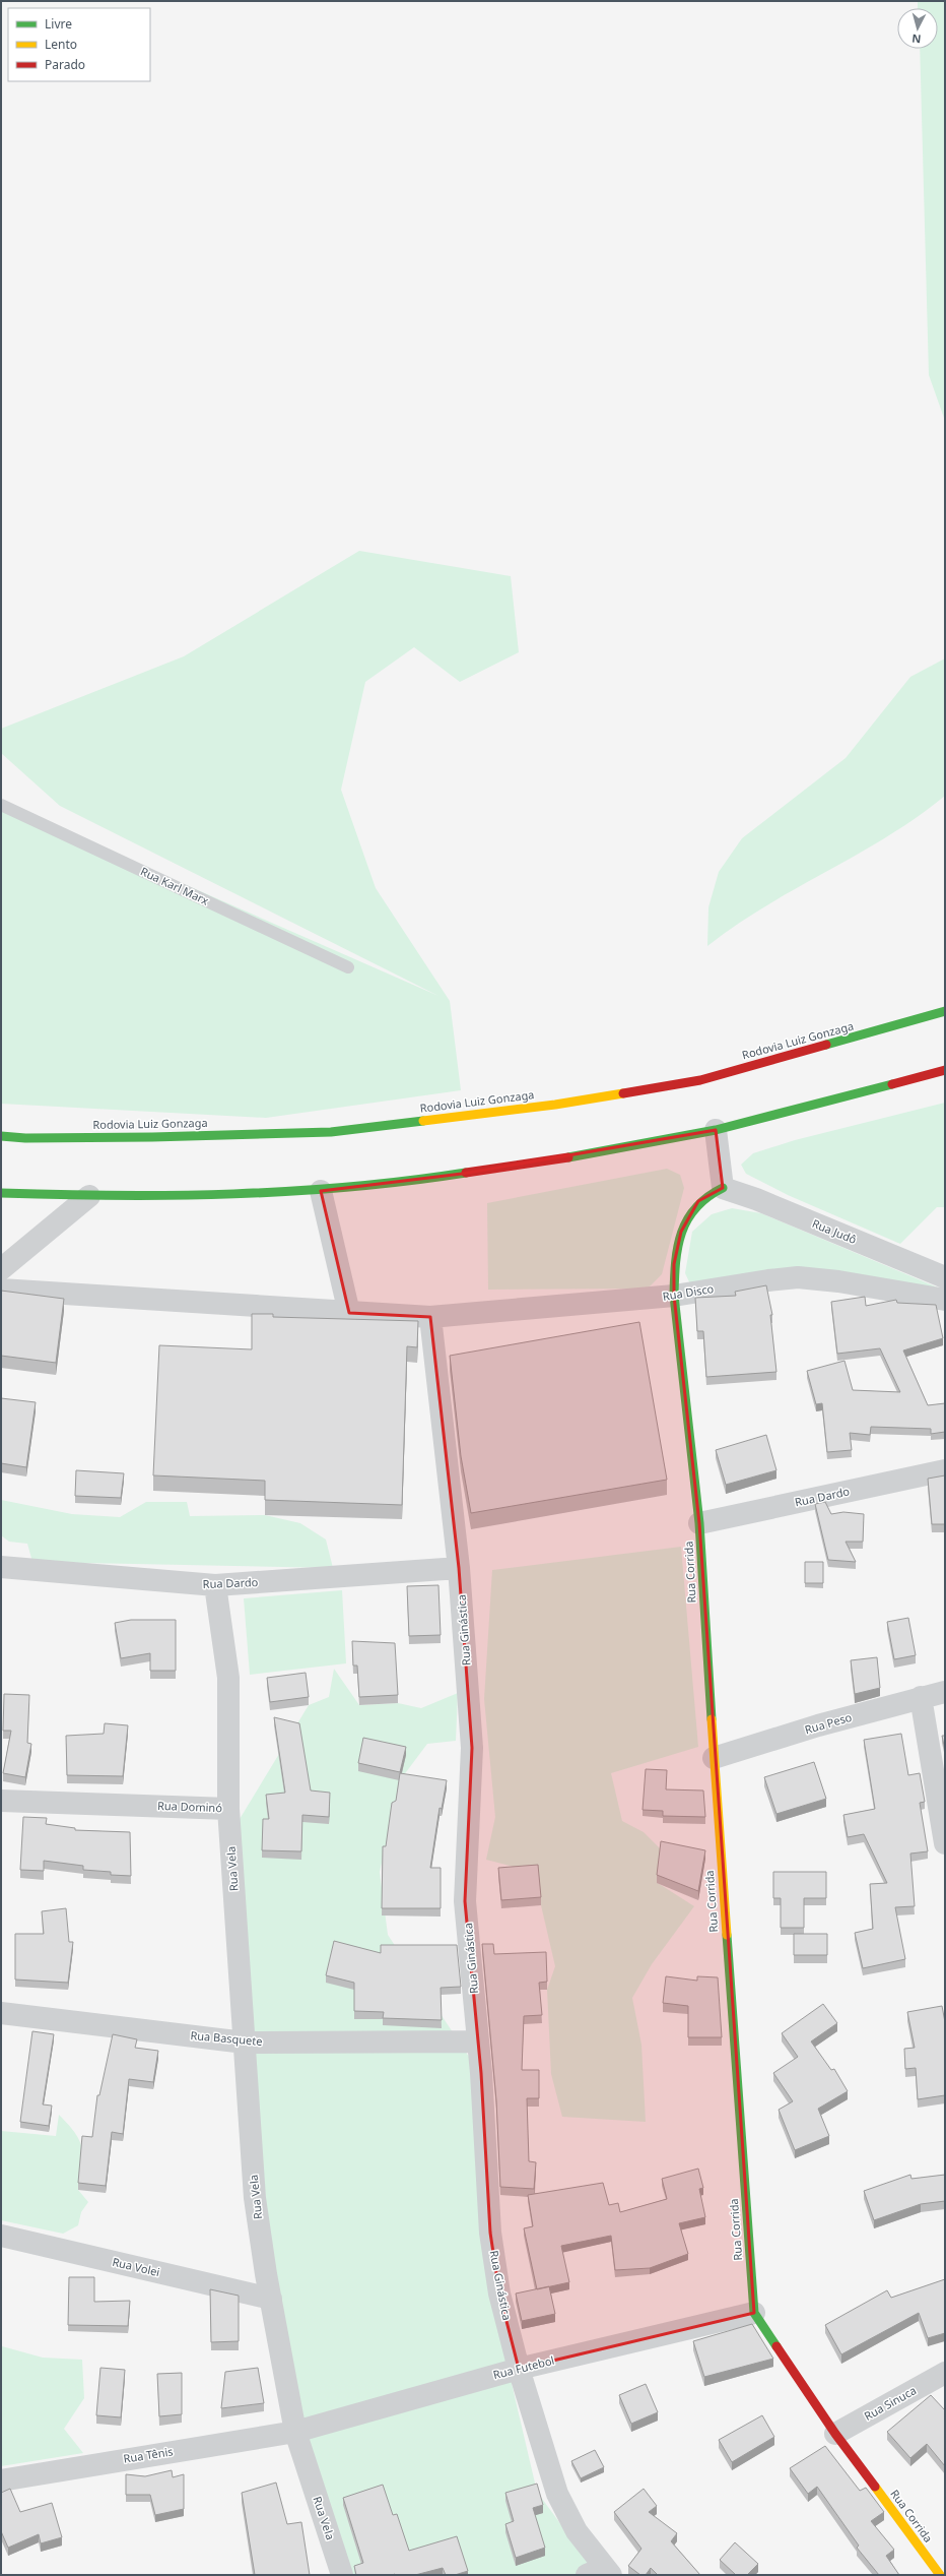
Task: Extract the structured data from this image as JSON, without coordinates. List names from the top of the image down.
{
  "streets": {
    "main road": ["Rodovia Luiz Gonzaga", "Rua Corrida"],
    "street": [
      "Rua Judô",
      "Rua Disco",
      "Rua Dardo",
      "Rua Ginástica",
      "Rua Peso",
      "Rua Dominó",
      "Rua Vela",
      "Rua Basquete",
      "Rua Volei",
      "Rua Futebol",
      "Rua Sinuca",
      "Rua Tênis"
    ],
    "lane": ["Rua Karl Marx"]
  },
  "crossings": [
    ["Rua Judô", "Rua Corrida"],
    ["Rua Disco", "Rua Corrida"],
    ["Rua Disco", "Rua Ginástica"],
    ["Rua Dardo", "Rua Corrida"],
    ["Rua Dardo", "Rua Ginástica"],
    ["Rua Dardo", "Rua Dominó"],
    ["Rua Corrida", "Rua Peso"],
    ["Rua Corrida", "Rua Futebol"],
    ["Rua Corrida", "Rua Sinuca"],
    ["Rua Ginástica", "Rua Basquete"],
    ["Rua Ginástica", "Rua Futebol"],
    ["Rua Dominó", "Rua Vela"],
    ["Rua Vela", "Rua Basquete"],
    ["Rua Vela", "Rua Volei"],
    ["Rua Vela", "Rua Futebol"],
    ["Rua Vela", "Rua Tênis"],
    ["Rua Futebol", "Rua Tênis"]
  ],
  "legend": ["Livre", "Lento", "Parado"],
  "north": "bottom"
}
